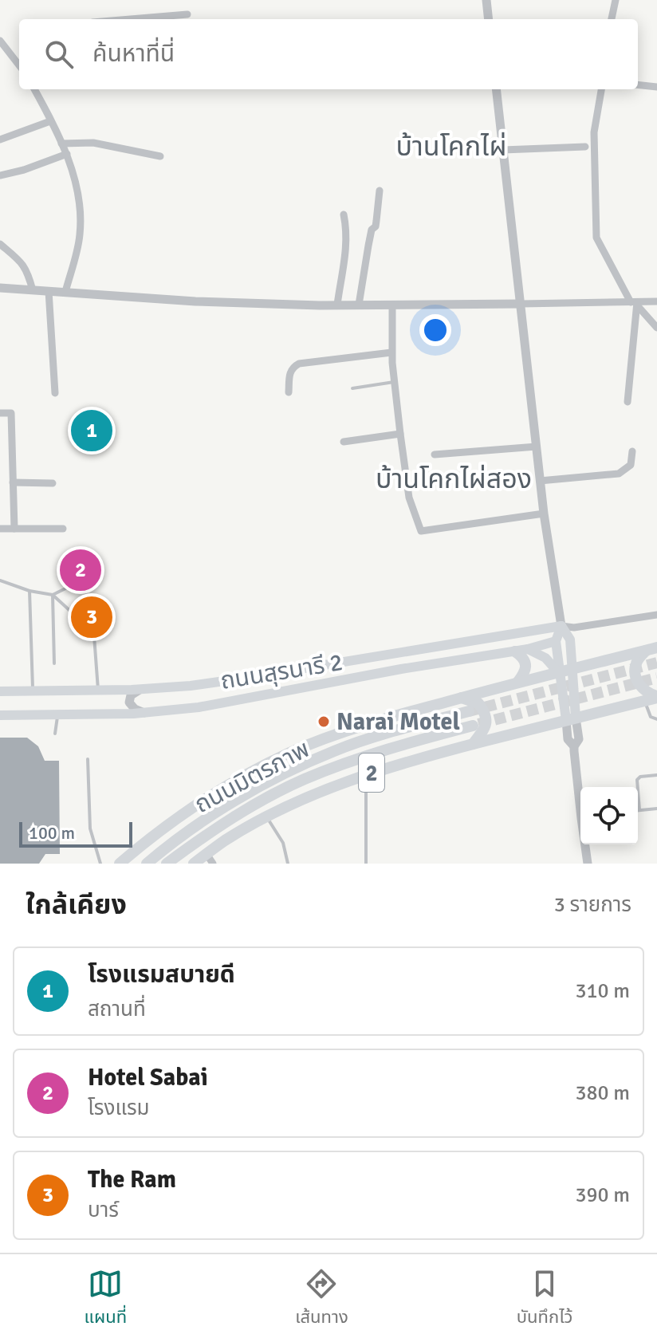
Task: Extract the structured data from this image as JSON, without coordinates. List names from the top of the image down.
{
  "streets": {
    "highway": ["2", "ถนนมิตรภาพ"],
    "main road": ["ถนนสุรนารี 2"]
  },
  "districts": ["บ้านโคกไผ่", "บ้านโคกไผ่สอง"],
  "places": ["Narai Motel"],
  "scale_bar": "100 m",
  "page": {
    "search": "ค้นหาที่นี่",
    "pins": ["1", "2", "3"],
    "scale": "100 m",
    "heading": ["ใกล้เคียง", "3 รายการ"],
    "list": [
      {
        "mark": "1",
        "name": "โรงแรมสบายดี",
        "note": "สถานที่",
        "value": "310 m"
      },
      {
        "mark": "2",
        "name": "Hotel Sabai",
        "note": "โรงแรม",
        "value": "380 m"
      },
      {
        "mark": "3",
        "name": "The Ram",
        "note": "บาร์",
        "value": "390 m"
      }
    ],
    "nav": ["แผนที่", "เส้นทาง", "บันทึกไว้"]
  }
}
